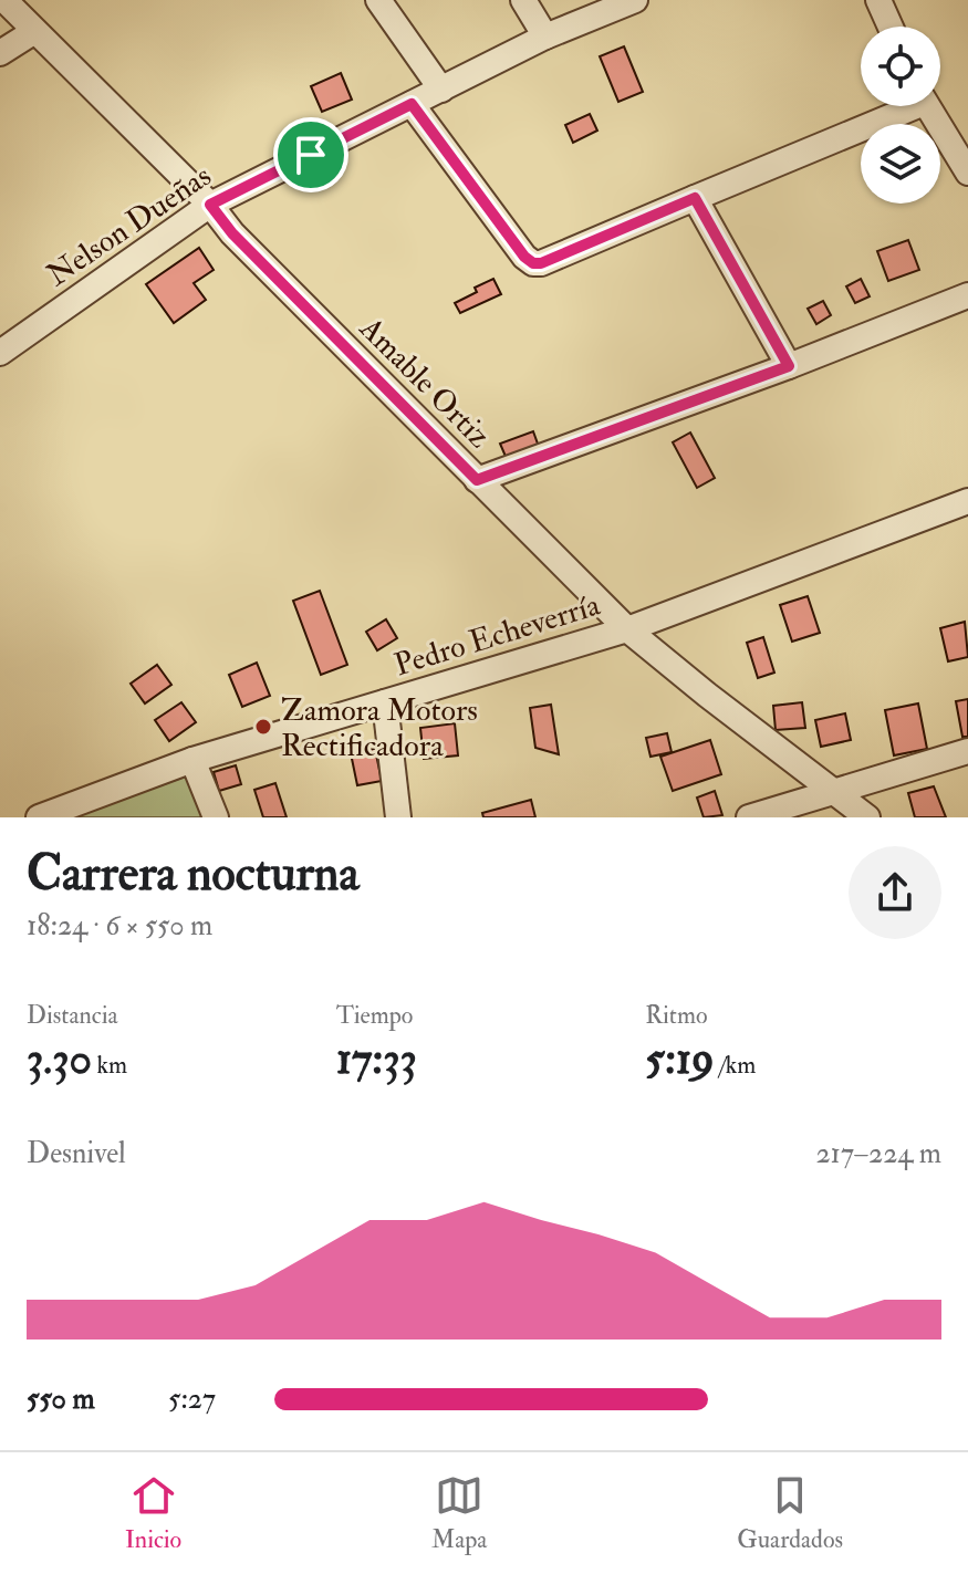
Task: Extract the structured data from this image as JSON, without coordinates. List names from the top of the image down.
{
  "streets": {
    "street": ["Nelson Dueñas", "Amable Ortiz", "Pedro Echeverría"]
  },
  "crossings": [
    ["Nelson Dueñas", "Amable Ortiz"],
    ["Amable Ortiz", "Pedro Echeverría"]
  ],
  "places": ["Zamora Motors Rectificadora"],
  "page": {
    "heading": ["Carrera nocturna", "18:24 · 6 × 550 m"],
    "stats": [
      ["Distancia", "3.30 km"],
      ["Tiempo", "17:33"],
      ["Ritmo", "5:19 /km"]
    ],
    "chart": ["Desnivel", "217–224 m"],
    "list": [
      {
        "name": "550 m",
        "note": "5:27"
      }
    ],
    "tabs": ["Inicio", "Mapa", "Guardados"]
  }
}
